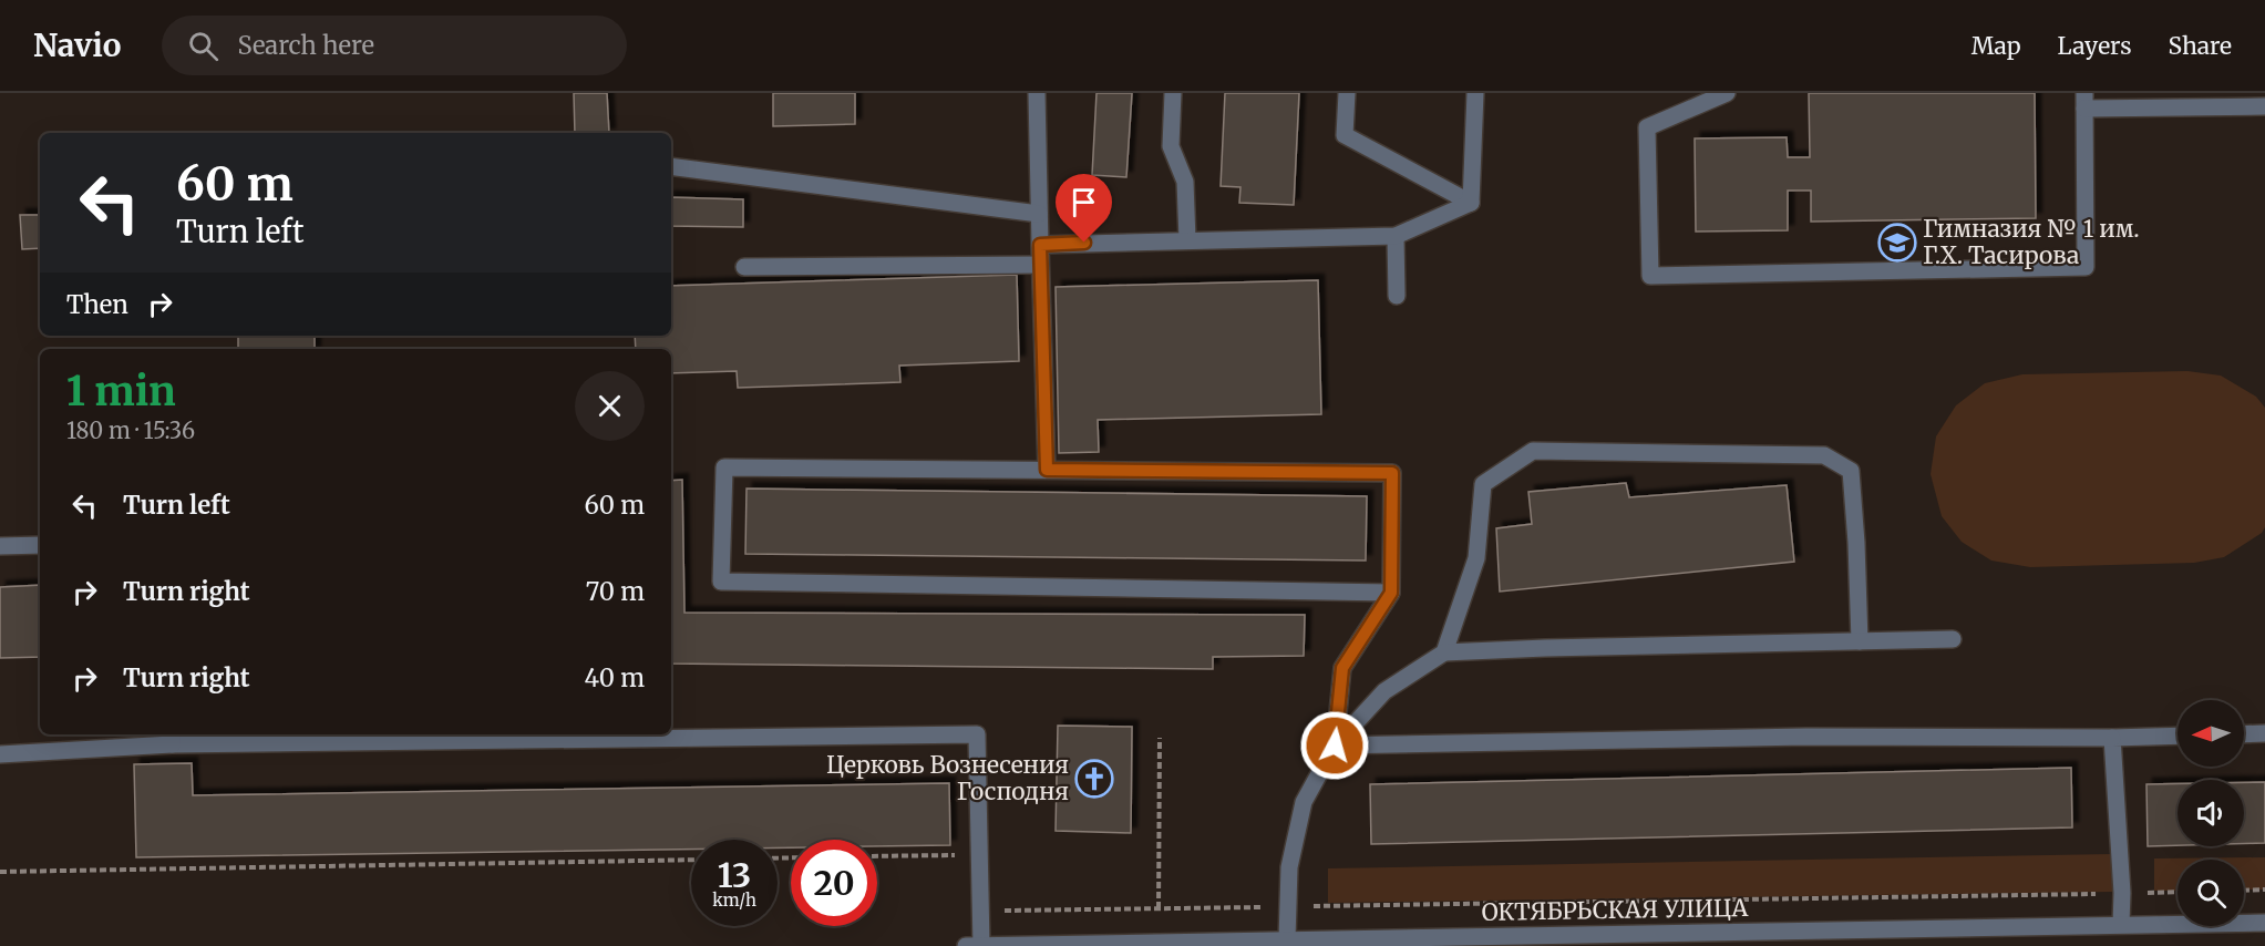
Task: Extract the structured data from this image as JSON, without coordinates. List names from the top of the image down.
{
  "streets": {
    "street": ["ОКТЯБРЬСКАЯ УЛИЦА"]
  },
  "places": {
    "school or university": ["Гимназия № 1 им. Г.Х. Тасирова"],
    "church": ["Церковь Вознесения Господня"]
  },
  "north": "left",
  "page": {
    "header": "Navio",
    "search": "Search here",
    "nav": ["Map", "Layers", "Share"],
    "turn": ["60 m", "Turn left"],
    "then": "Then",
    "heading": ["1 min", "180 m · 15:36"],
    "list": [
      {
        "name": "Turn left",
        "value": "60 m"
      },
      {
        "name": "Turn right",
        "value": "70 m"
      },
      {
        "name": "Turn right",
        "value": "40 m"
      }
    ],
    "speed": "13 km/h",
    "limit": "20"
  }
}
